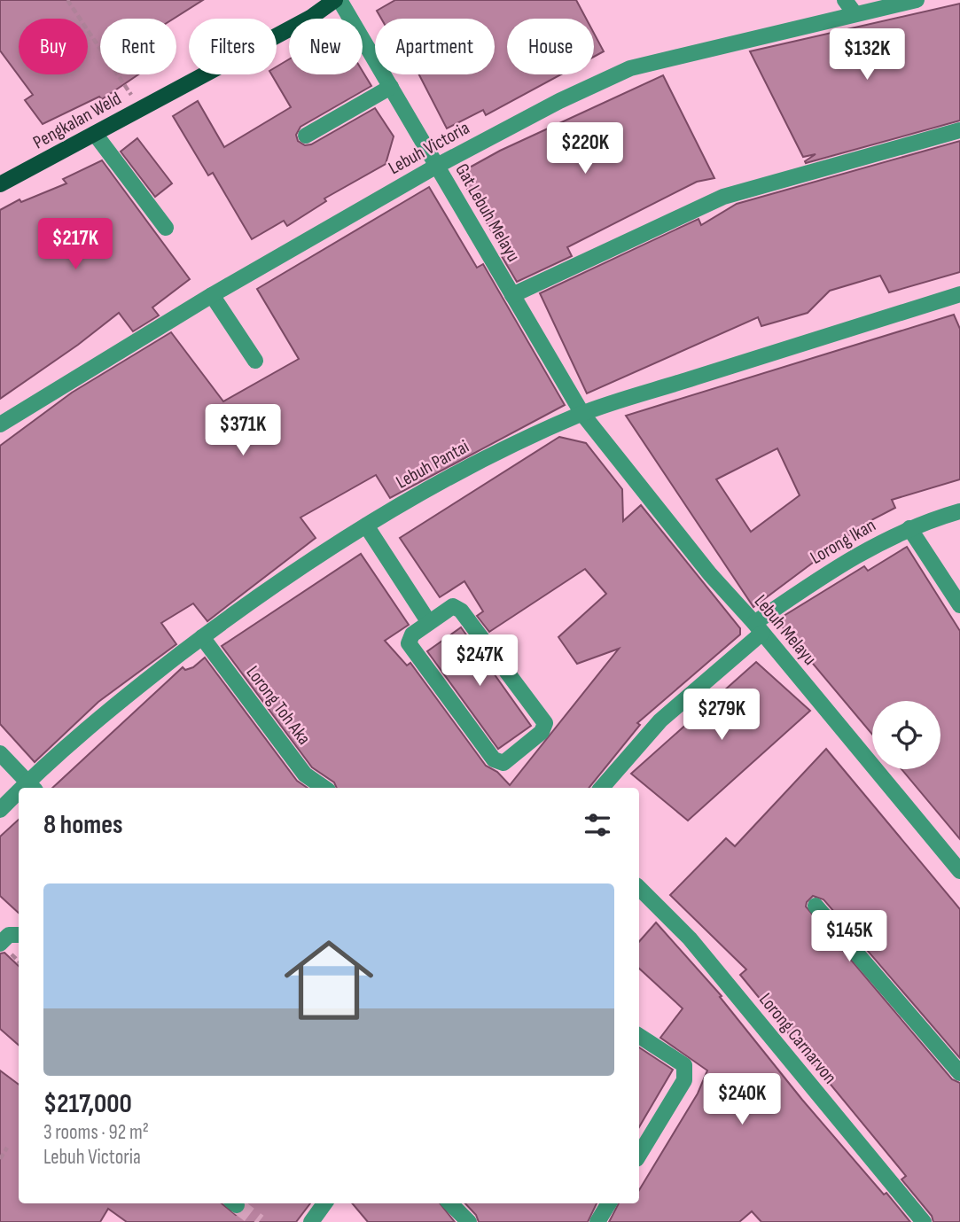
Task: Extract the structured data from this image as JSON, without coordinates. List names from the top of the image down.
{
  "streets": {
    "main road": ["Pengkalan Weld"],
    "street": [
      "Lebuh Victoria",
      "Gat Lebuh Melayu",
      "Lebuh Pantai",
      "Lorong Ikan",
      "Lebuh Melayu",
      "Lorong Toh Aka",
      "Lorong Carnarvon"
    ]
  },
  "crossings": [
    ["Pengkalan Weld", "Gat Lebuh Melayu"],
    ["Lebuh Victoria", "Gat Lebuh Melayu"],
    ["Gat Lebuh Melayu", "Lebuh Pantai"],
    ["Gat Lebuh Melayu", "Lebuh Melayu"],
    ["Lebuh Pantai", "Lebuh Melayu"],
    ["Lebuh Pantai", "Lorong Toh Aka"],
    ["Lorong Ikan", "Lebuh Melayu"]
  ],
  "page": {
    "chip": [
      "Buy",
      "Rent",
      "Filters",
      "New",
      "Apartment",
      "House"
    ],
    "price": [
      "$132K",
      "$220K",
      "$217K",
      "$371K",
      "$247K",
      "$279K",
      "$145K",
      "$240K"
    ],
    "heading": "8 homes",
    "list": [
      {
        "name": "$217,000",
        "note": "3 rooms · 92 m² · Lebuh Victoria"
      }
    ]
  }
}
